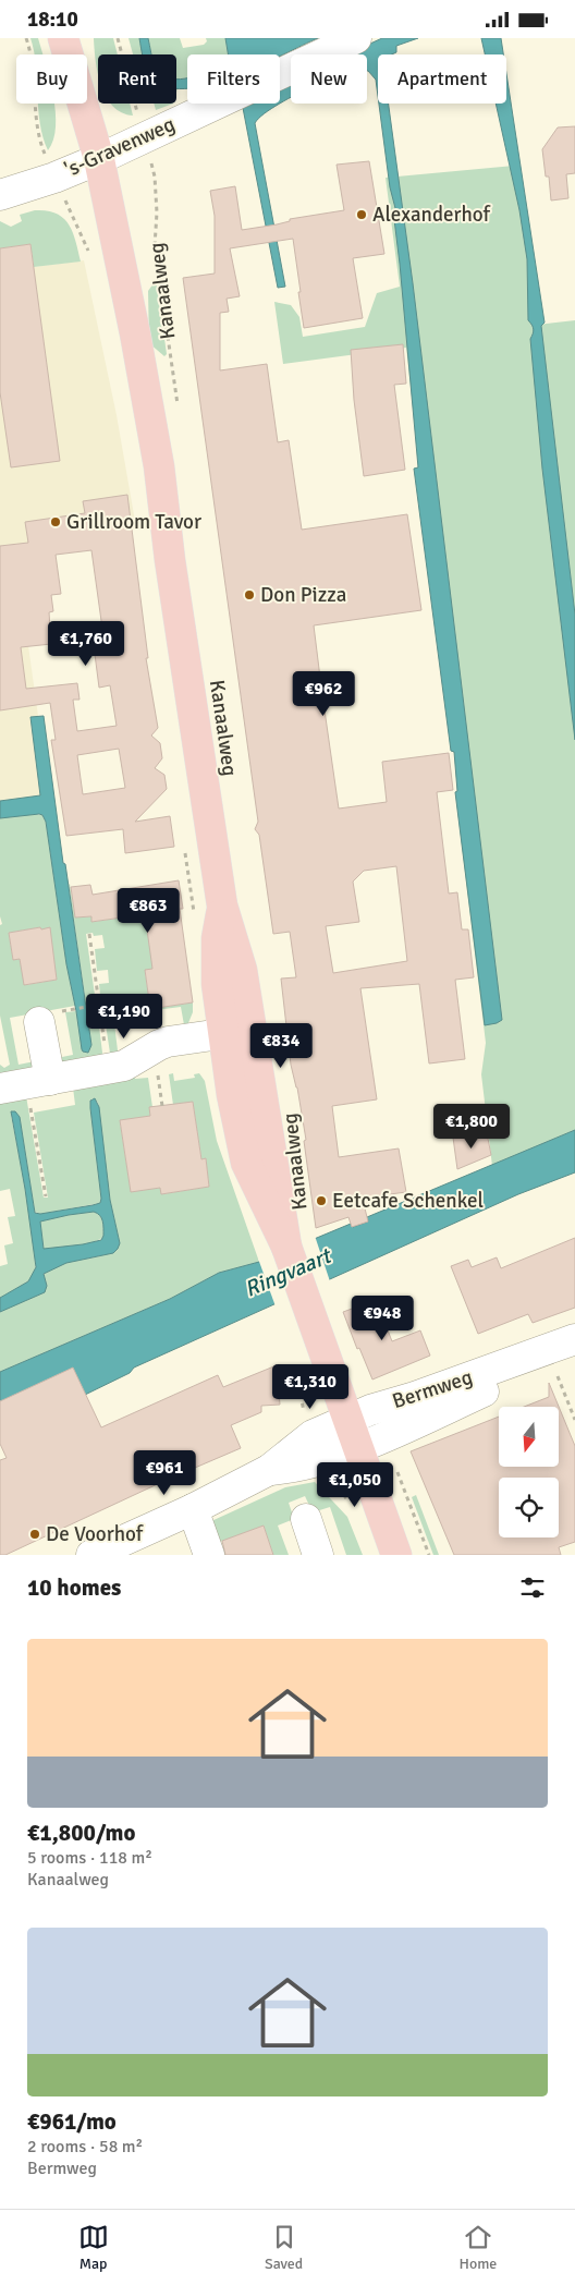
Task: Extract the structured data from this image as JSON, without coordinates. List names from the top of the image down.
{
  "streets": {
    "main road": ["Kanaalweg"],
    "street": ["'s-Gravenweg", "Bermweg"]
  },
  "crossings": [
    ["'s-Gravenweg", "Kanaalweg"],
    ["Kanaalweg", "Bermweg"]
  ],
  "water": ["Ringvaart"],
  "places": [
    "Alexanderhof",
    "Grillroom Tavor",
    "Don Pizza",
    "Eetcafe Schenkel",
    "De Voorhof"
  ],
  "north": "bottom",
  "page": {
    "status": "18:10",
    "chip": [
      "Buy",
      "Rent",
      "Filters",
      "New",
      "Apartment"
    ],
    "price": [
      "€1,760",
      "€962",
      "€863",
      "€1,190",
      "€834",
      "€1,800",
      "€948",
      "€1,310",
      "€961",
      "€1,050"
    ],
    "heading": "10 homes",
    "list": [
      {
        "name": "€1,800/mo",
        "note": "5 rooms · 118 m² · Kanaalweg"
      },
      {
        "name": "€961/mo",
        "note": "2 rooms · 58 m² · Bermweg"
      }
    ],
    "tabs": ["Map", "Saved", "Home"]
  }
}
